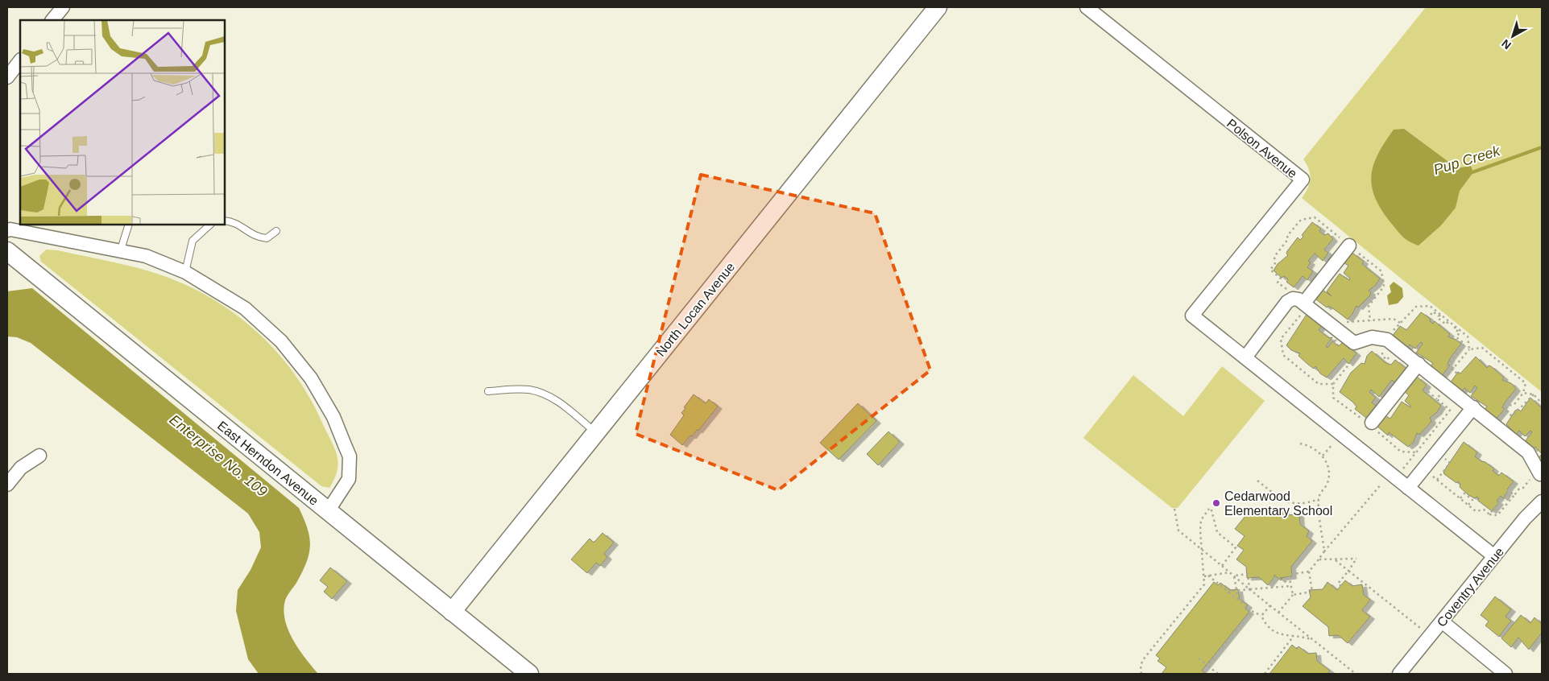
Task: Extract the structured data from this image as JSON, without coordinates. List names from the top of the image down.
{
  "streets": {
    "street": [
      "Polson Avenue",
      "North Locan Avenue",
      "East Herndon Avenue",
      "Coventry Avenue"
    ]
  },
  "crossings": [
    ["North Locan Avenue", "East Herndon Avenue"]
  ],
  "water": ["Pup Creek", "Enterprise No. 109"],
  "places": ["Cedarwood Elementary School"],
  "north": "bottom left"
}
